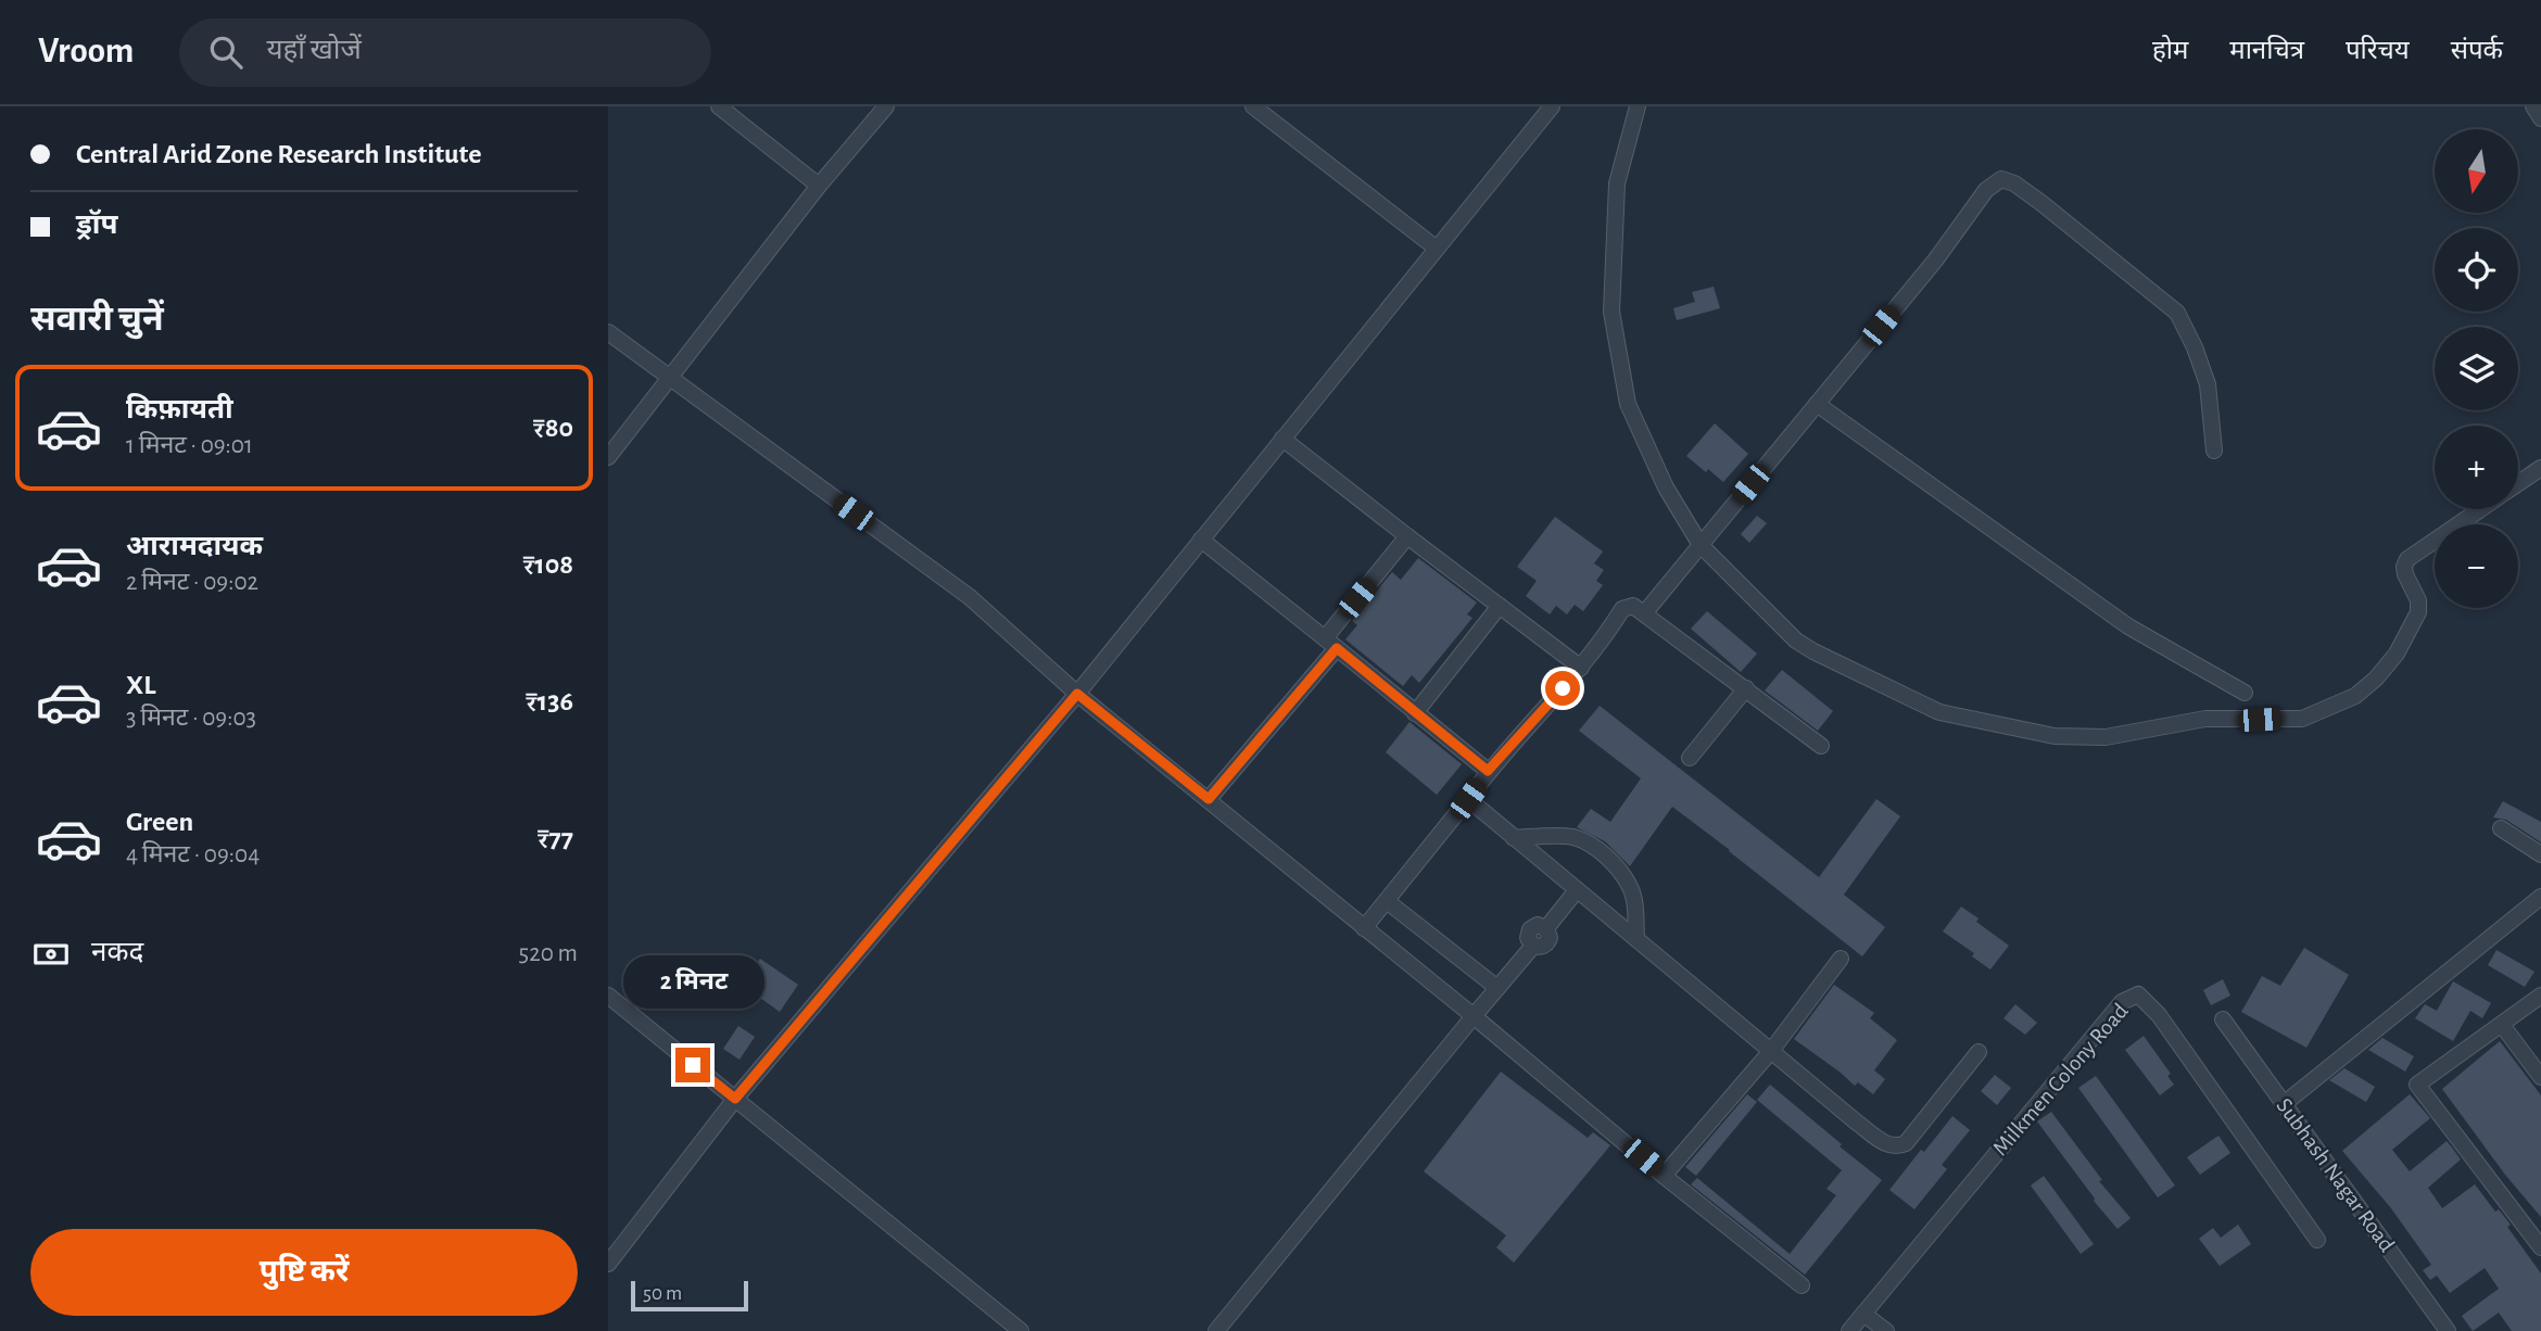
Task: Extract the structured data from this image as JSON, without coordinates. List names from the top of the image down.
{
  "streets": {
    "street": ["Milkmen Colony Road", "Subhash Nagar Road"]
  },
  "scale_bar": "50 m",
  "north": "bottom",
  "page": {
    "header": "Vroom",
    "search": "यहाँ खोजें",
    "nav": [
      "होम",
      "मानचित्र",
      "परिचय",
      "संपर्क"
    ],
    "banner": ["Central Arid Zone Research Institute", "ड्रॉप"],
    "map_buttons": ["+", "−"],
    "heading": "सवारी चुनें",
    "list": [
      {
        "name": "किफ़ायती",
        "note": "1 मिनट · 09:01",
        "value": "₹80"
      },
      {
        "name": "आरामदायक",
        "note": "2 मिनट · 09:02",
        "value": "₹108"
      },
      {
        "name": "XL",
        "note": "3 मिनट · 09:03",
        "value": "₹136"
      },
      {
        "name": "Green",
        "note": "4 मिनट · 09:04",
        "value": "₹77"
      }
    ],
    "pay": ["नकद", "520 m"],
    "bubble": "2 मिनट",
    "buttons": "पुष्टि करें",
    "scale": "50 m"
  }
}
